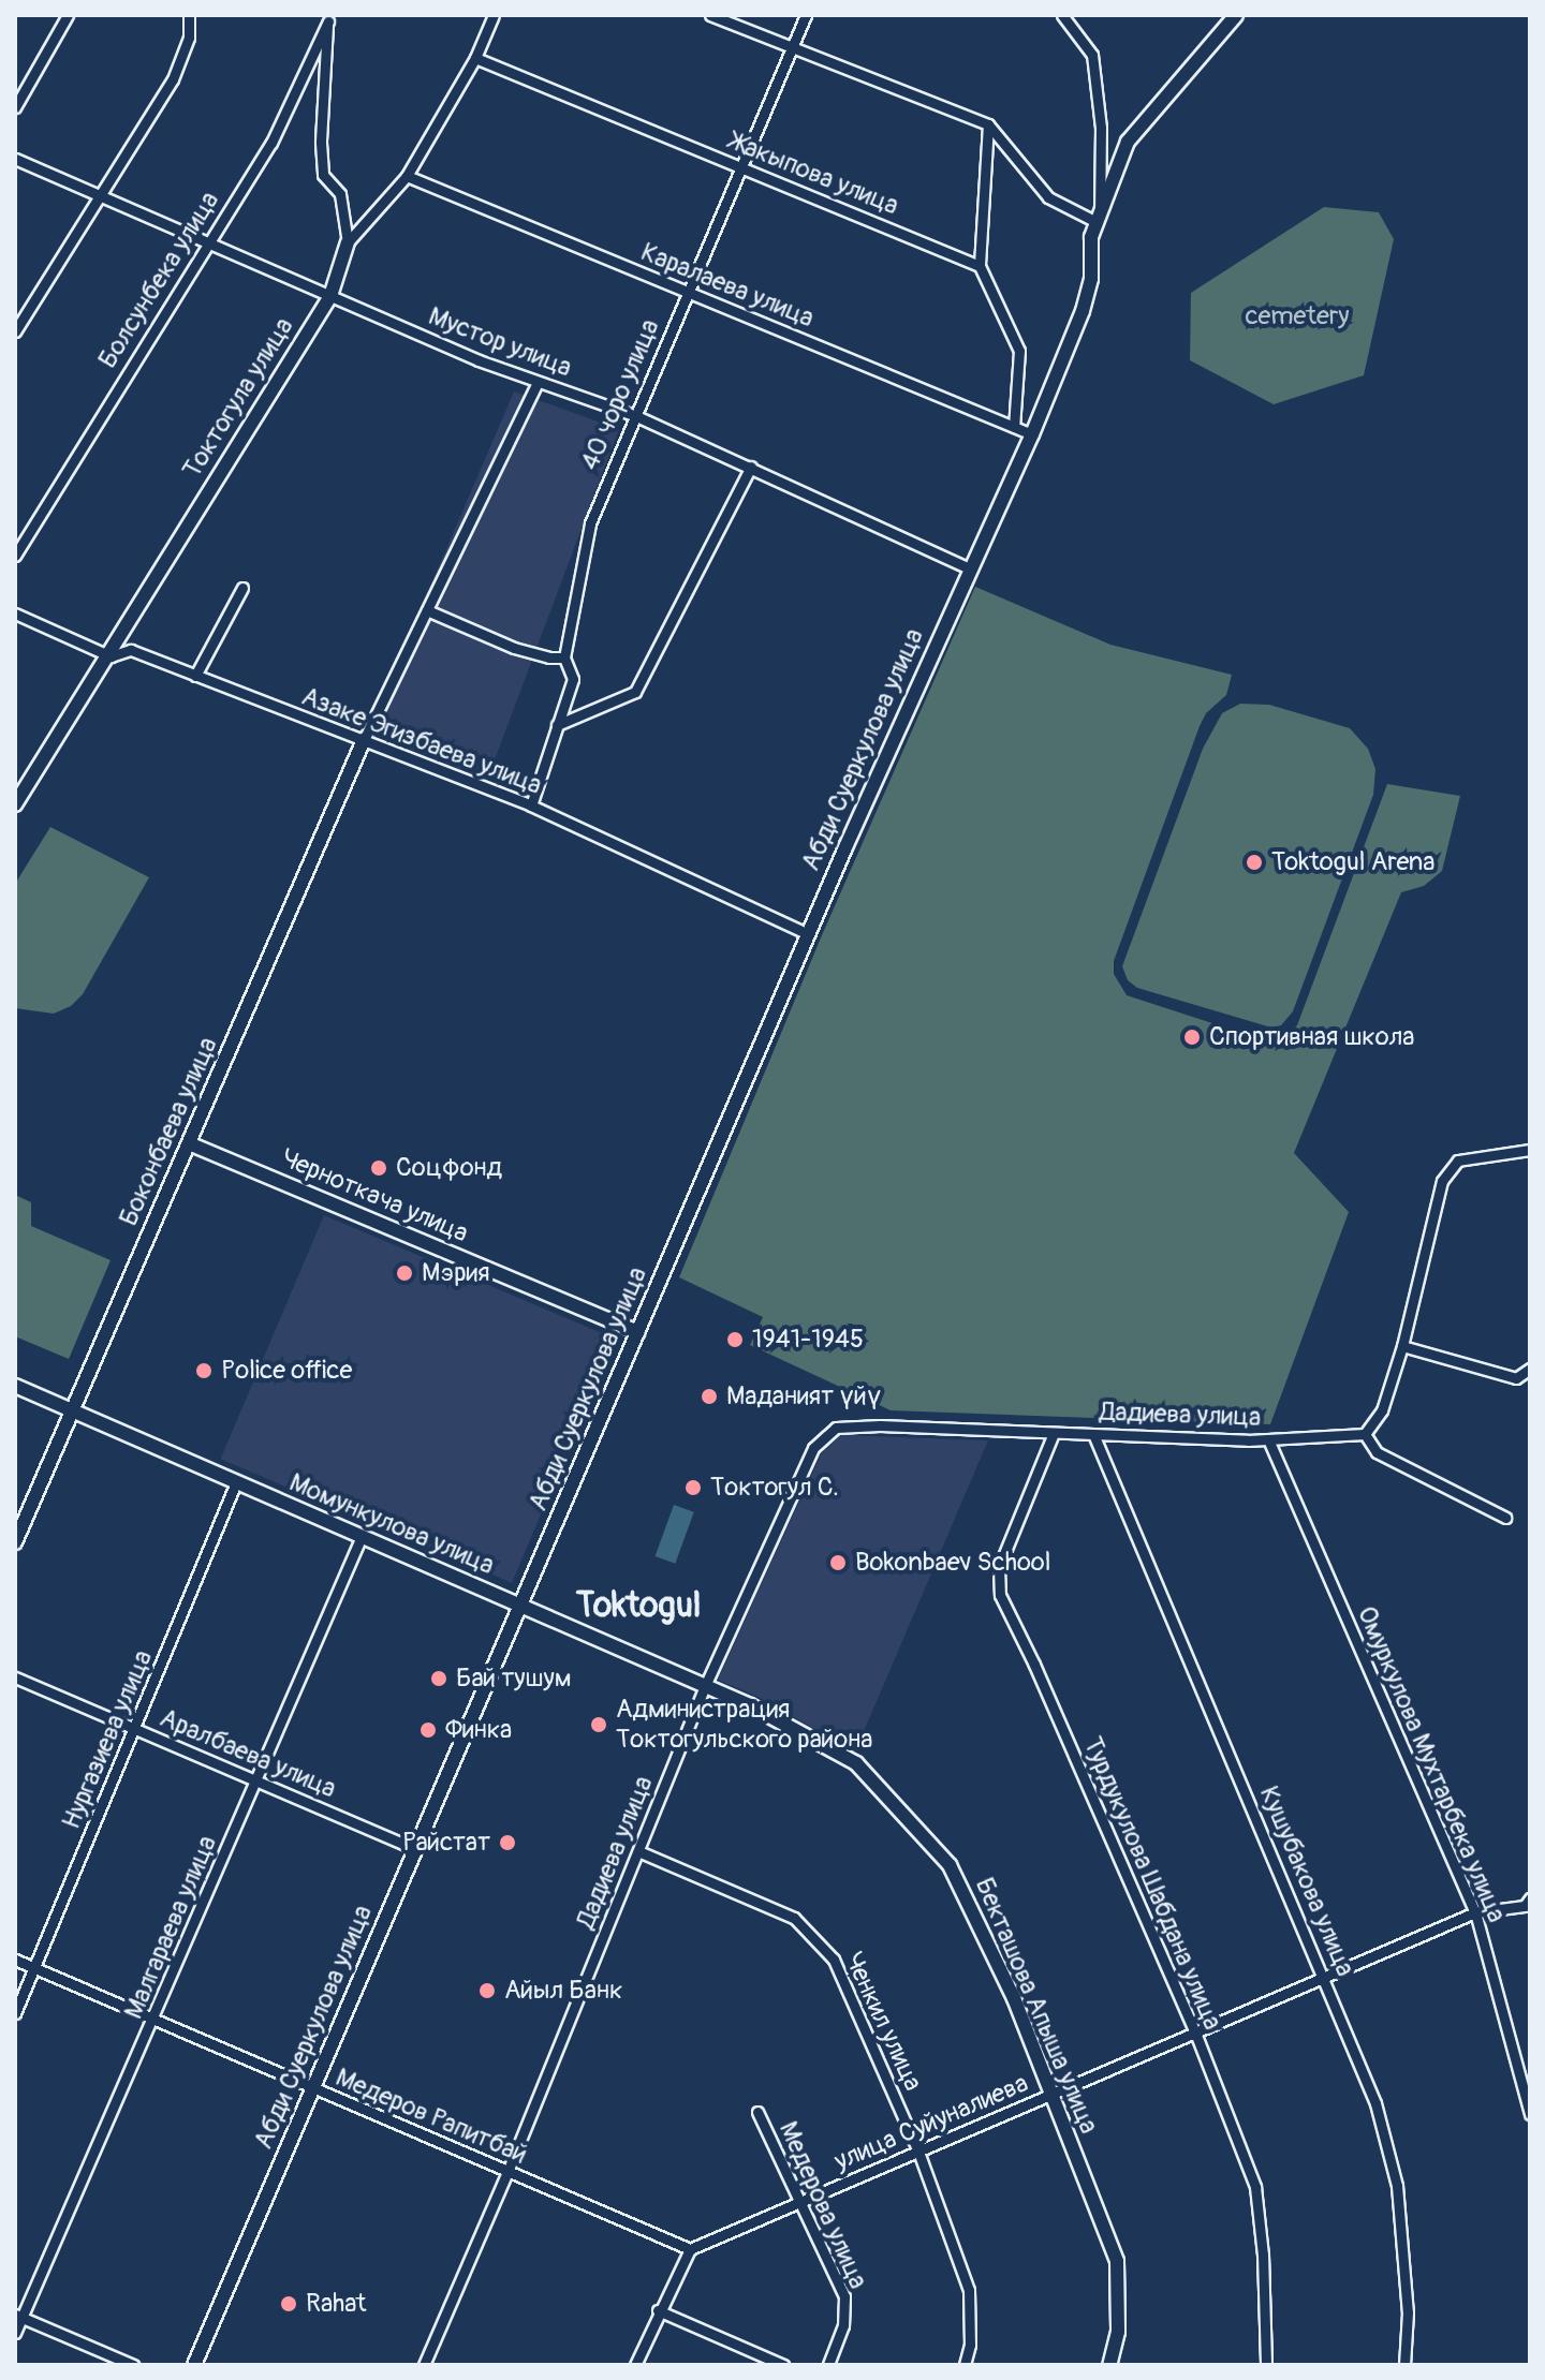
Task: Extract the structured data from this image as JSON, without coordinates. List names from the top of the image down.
{
  "streets": {
    "street": [
      "Жакыпова улица",
      "Болсунбека улица",
      "Каралаева улица",
      "Мустор улица",
      "40 чоро улица",
      "Токтогула улица",
      "Азаке Эгизбаева улица",
      "Абди Суеркулова улица",
      "Боконбаева улица",
      "Черноткача улица",
      "Дадиева улица",
      "Момункулова улица",
      "Нургазиева улица",
      "Аралбаева улица",
      "Омуркулова Мухтарбека улица",
      "Кушубакова улица",
      "Турдукулова Шабдана улица",
      "Малгараева улица",
      "Бекташова Апыша улица",
      "Ченкил улица",
      "Медеров Рапитбай",
      "улица Суйуналиева",
      "Медерова улица"
    ]
  },
  "crossings": [
    ["Жакыпова улица", "40 чоро улица"],
    ["Жакыпова улица", "Токтогула улица"],
    ["Болсунбека улица", "Мустор улица"],
    ["Каралаева улица", "40 чоро улица"],
    ["Каралаева улица", "Токтогула улица"],
    ["Каралаева улица", "Абди Суеркулова улица"],
    ["Мустор улица", "40 чоро улица"],
    ["Мустор улица", "Токтогула улица"],
    ["Мустор улица", "Абди Суеркулова улица"],
    ["40 чоро улица", "Азаке Эгизбаева улица"],
    ["Токтогула улица", "Азаке Эгизбаева улица"],
    ["Азаке Эгизбаева улица", "Абди Суеркулова улица"],
    ["Азаке Эгизбаева улица", "Боконбаева улица"],
    ["Абди Суеркулова улица", "Черноткача улица"],
    ["Абди Суеркулова улица", "Момункулова улица"],
    ["Абди Суеркулова улица", "Аралбаева улица"],
    ["Абди Суеркулова улица", "Медеров Рапитбай"],
    ["Боконбаева улица", "Черноткача улица"],
    ["Боконбаева улица", "Момункулова улица"],
    ["Дадиева улица", "Момункулова улица"],
    ["Дадиева улица", "Омуркулова Мухтарбека улица"],
    ["Дадиева улица", "Кушубакова улица"],
    ["Дадиева улица", "Турдукулова Шабдана улица"],
    ["Дадиева улица", "Ченкил улица"],
    ["Дадиева улица", "Медеров Рапитбай"],
    ["Момункулова улица", "Нургазиева улица"],
    ["Момункулова улица", "Малгараева улица"],
    ["Момункулова улица", "Бекташова Апыша улица"],
    ["Нургазиева улица", "Аралбаева улица"],
    ["Нургазиева улица", "Медеров Рапитбай"],
    ["Аралбаева улица", "Малгараева улица"],
    ["Омуркулова Мухтарбека улица", "улица Суйуналиева"],
    ["Кушубакова улица", "улица Суйуналиева"],
    ["Турдукулова Шабдана улица", "улица Суйуналиева"],
    ["Малгараева улица", "Медеров Рапитбай"],
    ["Бекташова Апыша улица", "улица Суйуналиева"],
    ["Ченкил улица", "улица Суйуналиева"],
    ["Медеров Рапитбай", "улица Суйуналиева"],
    ["улица Суйуналиева", "Медерова улица"]
  ],
  "districts": ["Toktogul"],
  "parks": ["cemetery"],
  "places": [
    "Toktogul Arena",
    "Спортивная школа",
    "Соцфонд",
    "Мэрия",
    "1941-1945",
    "Police office",
    "Маданият үйү",
    "Токтогул С.",
    "Bokonbaev School",
    "Бай тушум",
    "Администрация Токтогульского района",
    "Финка",
    "Райстат",
    "Айыл Банк",
    "Rahat"
  ]
}
